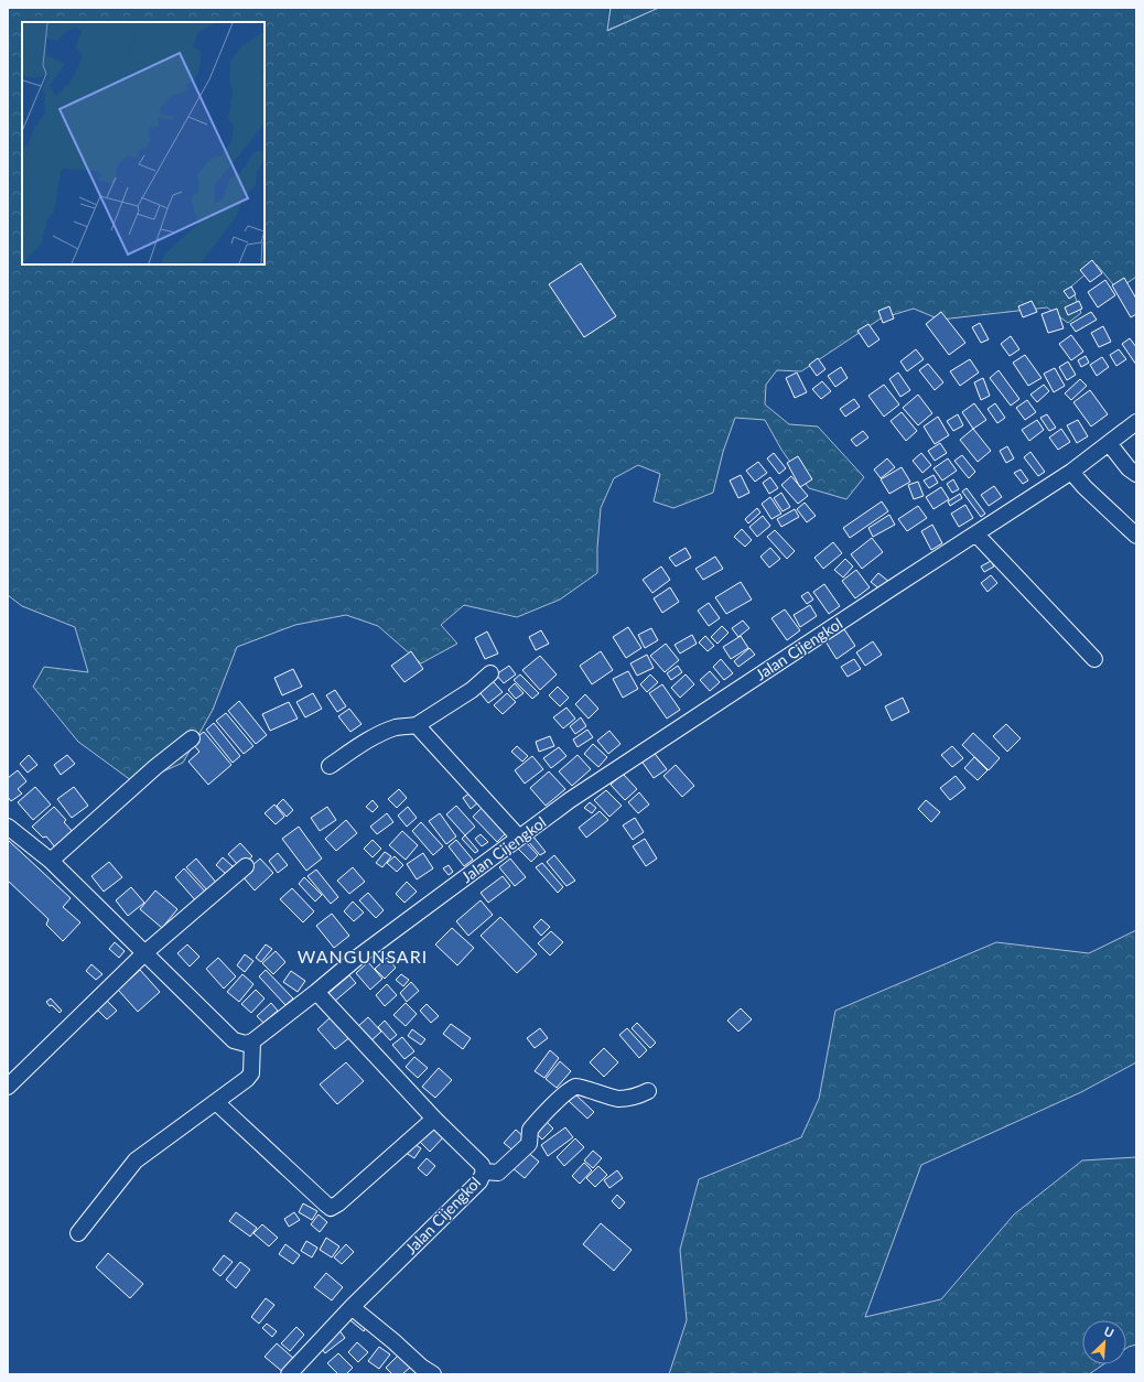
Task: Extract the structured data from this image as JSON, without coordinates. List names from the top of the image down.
{
  "streets": {
    "street": ["Jalan Cijengkol"]
  },
  "districts": ["WANGUNSARI"],
  "north": "top right"
}
